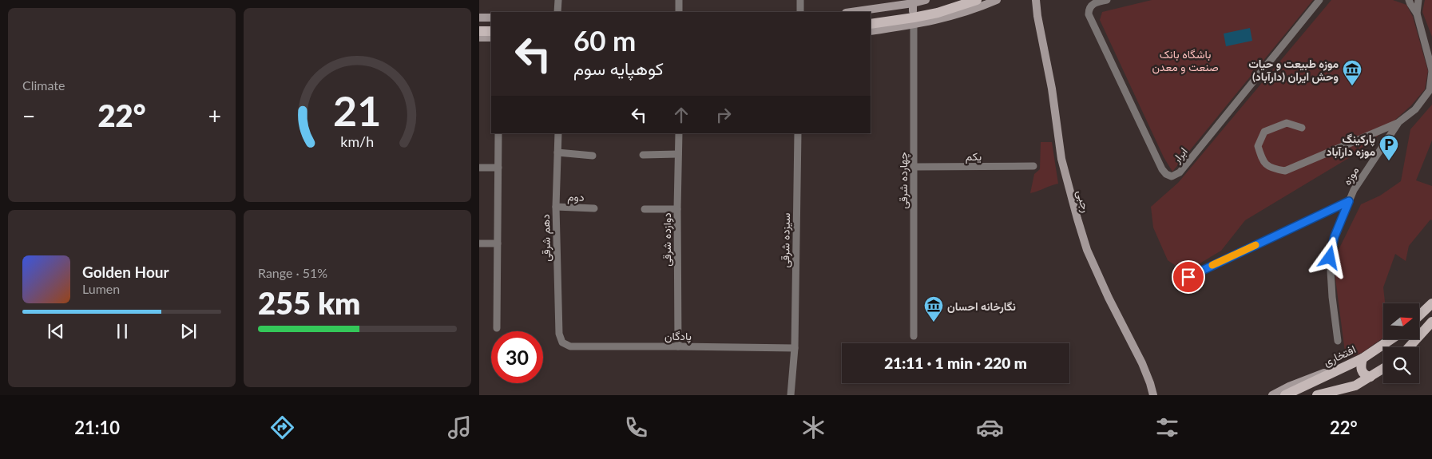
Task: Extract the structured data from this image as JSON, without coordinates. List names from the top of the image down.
{
  "streets": {
    "main road": ["رجبی", "افتخاری"],
    "street": [
      "ابرار",
      "یکم",
      "موزه",
      "چهارده شرقی",
      "دوم",
      "دهم شرقی",
      "دوازده شرقی",
      "سیزده شرقی",
      "پادگان"
    ]
  },
  "crossings": [
    ["یکم", "چهارده شرقی"],
    ["دوم", "دهم شرقی"],
    ["دهم شرقی", "پادگان"],
    ["دوازده شرقی", "پادگان"],
    ["سیزده شرقی", "پادگان"]
  ],
  "parks": ["باشگاه بانک صنعت و معدن"],
  "places": {
    "museum": ["موزه طبیعت و حیات وحش ایران (دارآباد)", "نگارخانه احسان"],
    "parking": ["پارکینگ موزه دارآباد"]
  },
  "north": "right",
  "page": {
    "tile": [
      "Climate",
      ["Range · 51%", "255 km"]
    ],
    "turn": ["60 m", "کوهپایه سوم"],
    "heat": ["−", "22°", "+"],
    "song": ["Golden Hour", "Lumen"],
    "limit": "30",
    "trip": "21:11 · 1 min · 220 m",
    "tabs": ["21:10", "22°"],
    "gauge": ["21", "km/h"]
  }
}
